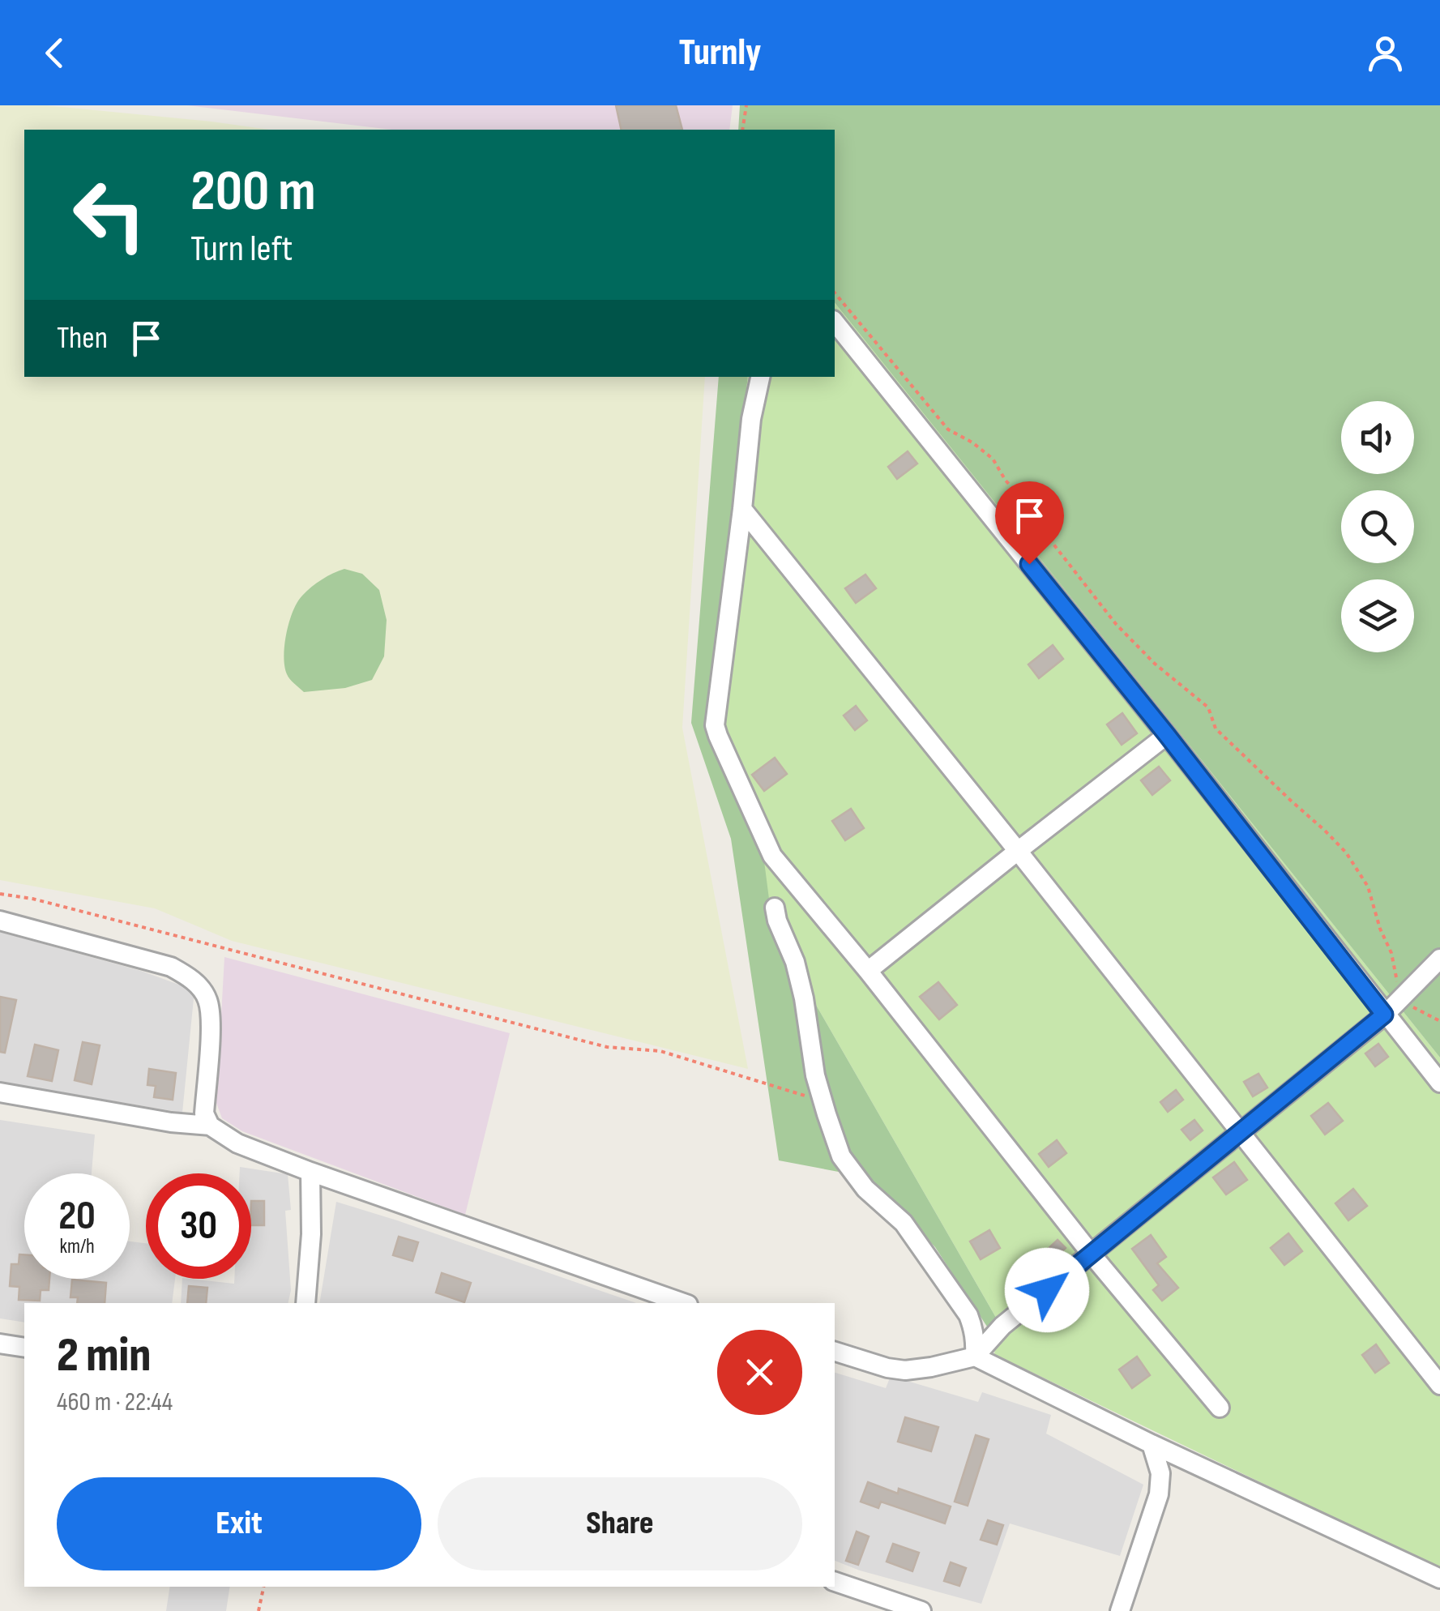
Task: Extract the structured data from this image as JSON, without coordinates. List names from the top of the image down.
{
  "page": {
    "header": "Turnly",
    "turn": ["200 m", "Turn left"],
    "then": "Then",
    "speed": "20 km/h",
    "limit": "30",
    "heading": ["2 min", "460 m · 22:44"],
    "buttons": ["Exit", "Share"]
  }
}
